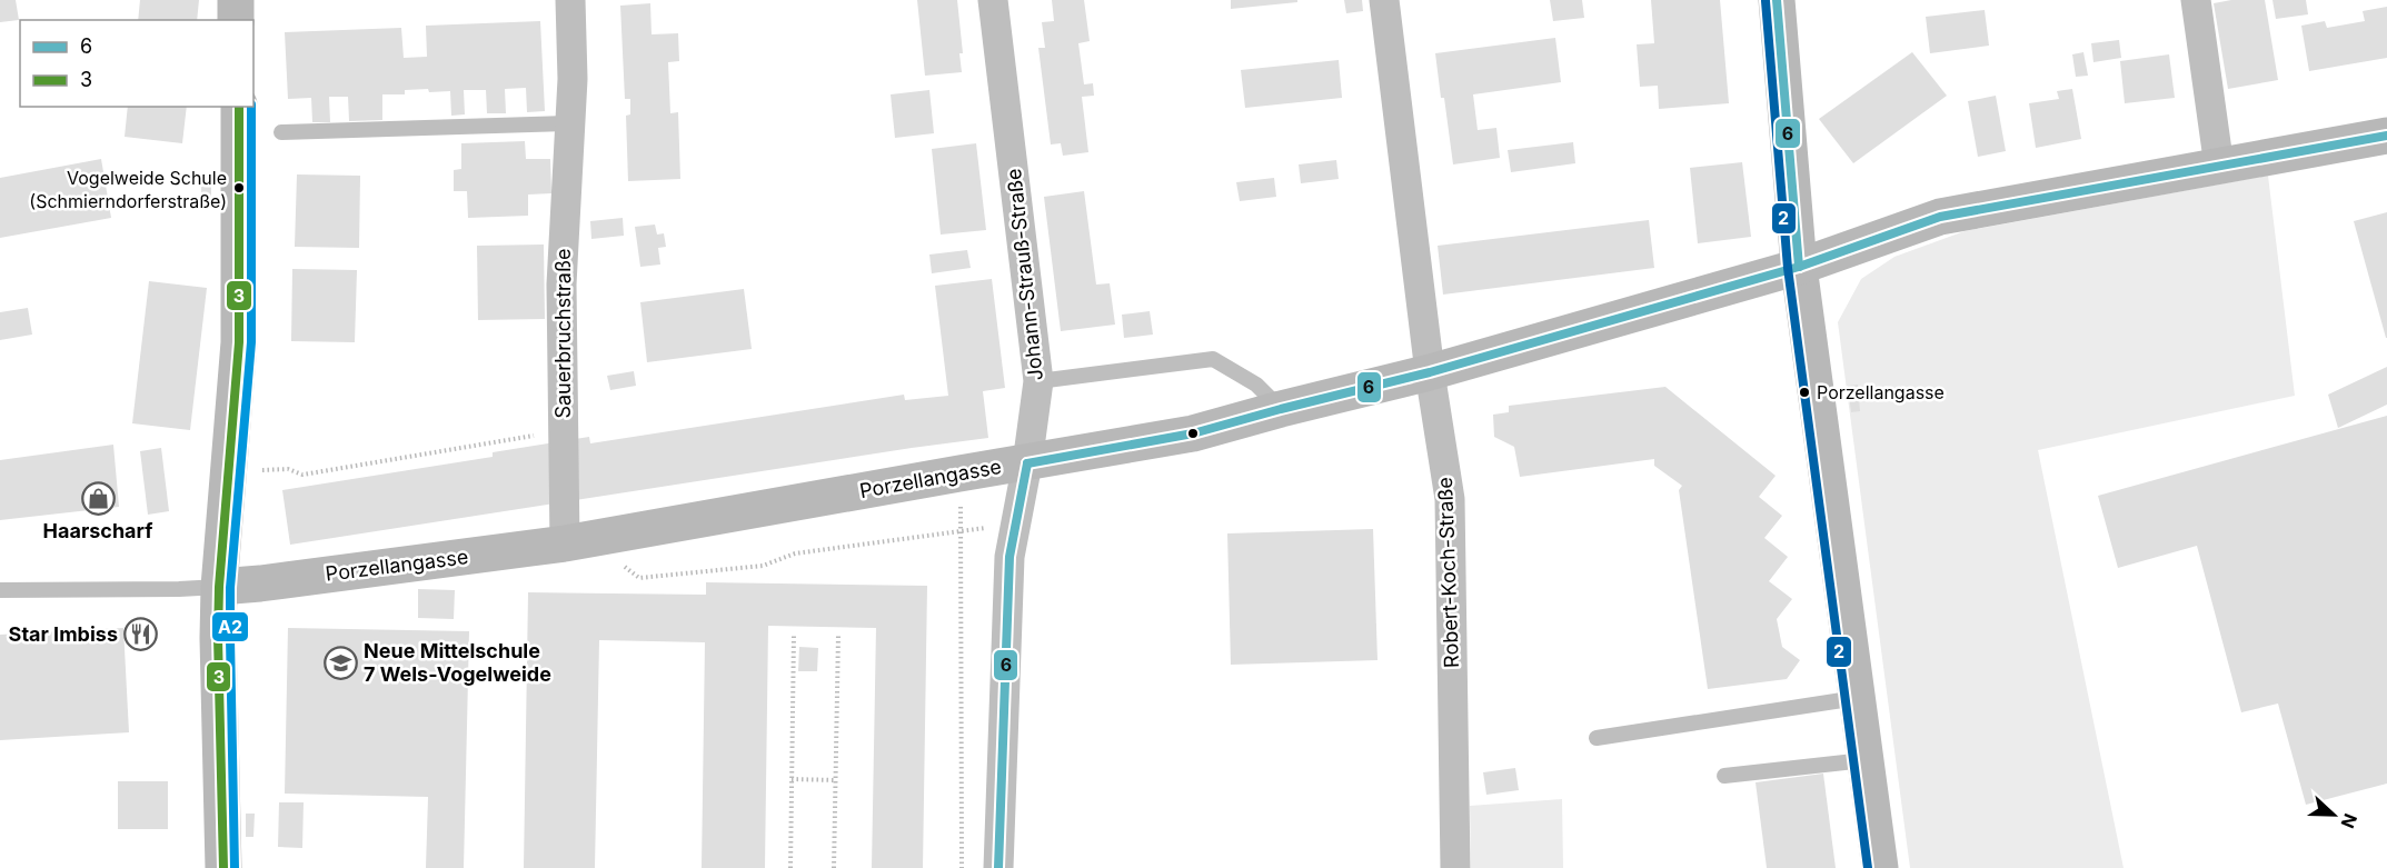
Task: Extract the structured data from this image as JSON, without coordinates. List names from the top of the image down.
{
  "streets": {
    "street": [
      "Johann-Strauß-Straße",
      "Sauerbruchstraße",
      "Porzellangasse",
      "Robert-Koch-Straße"
    ]
  },
  "crossings": [
    ["Johann-Strauß-Straße", "Porzellangasse"],
    ["Sauerbruchstraße", "Porzellangasse"],
    ["Porzellangasse", "Robert-Koch-Straße"]
  ],
  "places": {
    "other": ["Vogelweide Schule (Schmierndorferstraße)", "Porzellangasse"],
    "shop": ["Haarscharf"],
    "restaurant": ["Star Imbiss"],
    "school or university": ["Neue Mittelschule 7 Wels-Vogelweide"]
  },
  "lines": [
    "transit line 6",
    "transit line 2",
    "transit line 3",
    "transit line A2"
  ],
  "legend": ["6", "3"],
  "north": "right"
}
